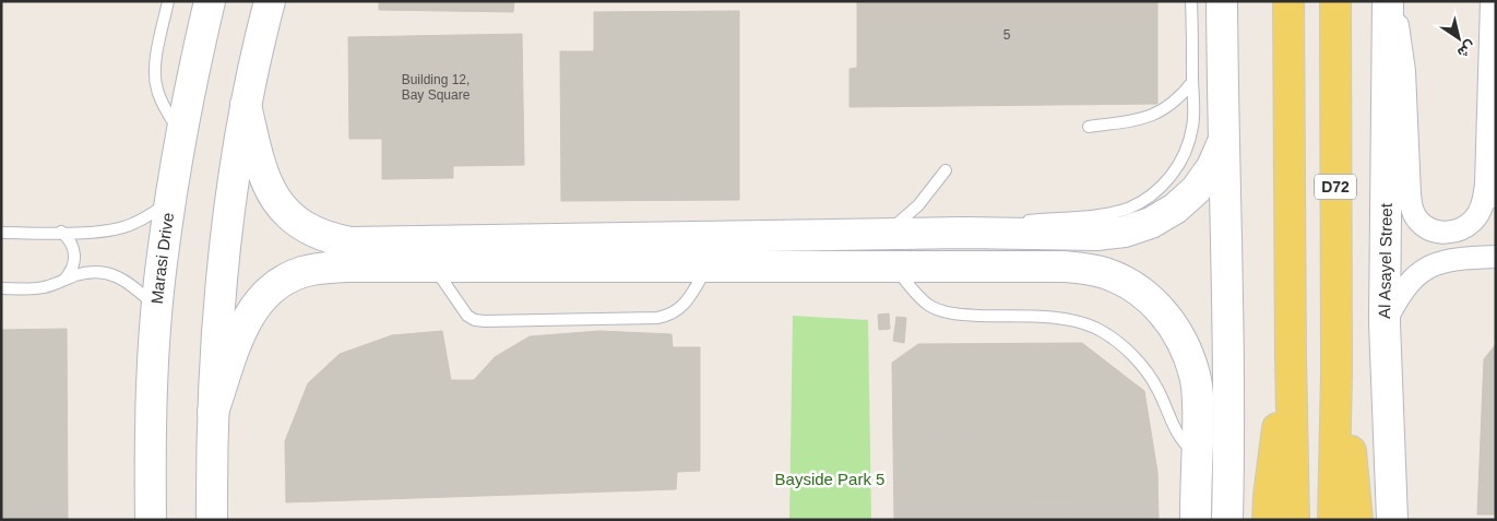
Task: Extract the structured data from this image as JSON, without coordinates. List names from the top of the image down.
{
  "streets": {
    "main road": ["D72"],
    "street": ["Marasi Drive", "Al Asayel Street"]
  },
  "parks": ["Bayside Park 5"],
  "house_numbers": ["5", "Building 12, Bay Square"],
  "north": "bottom right"
}
